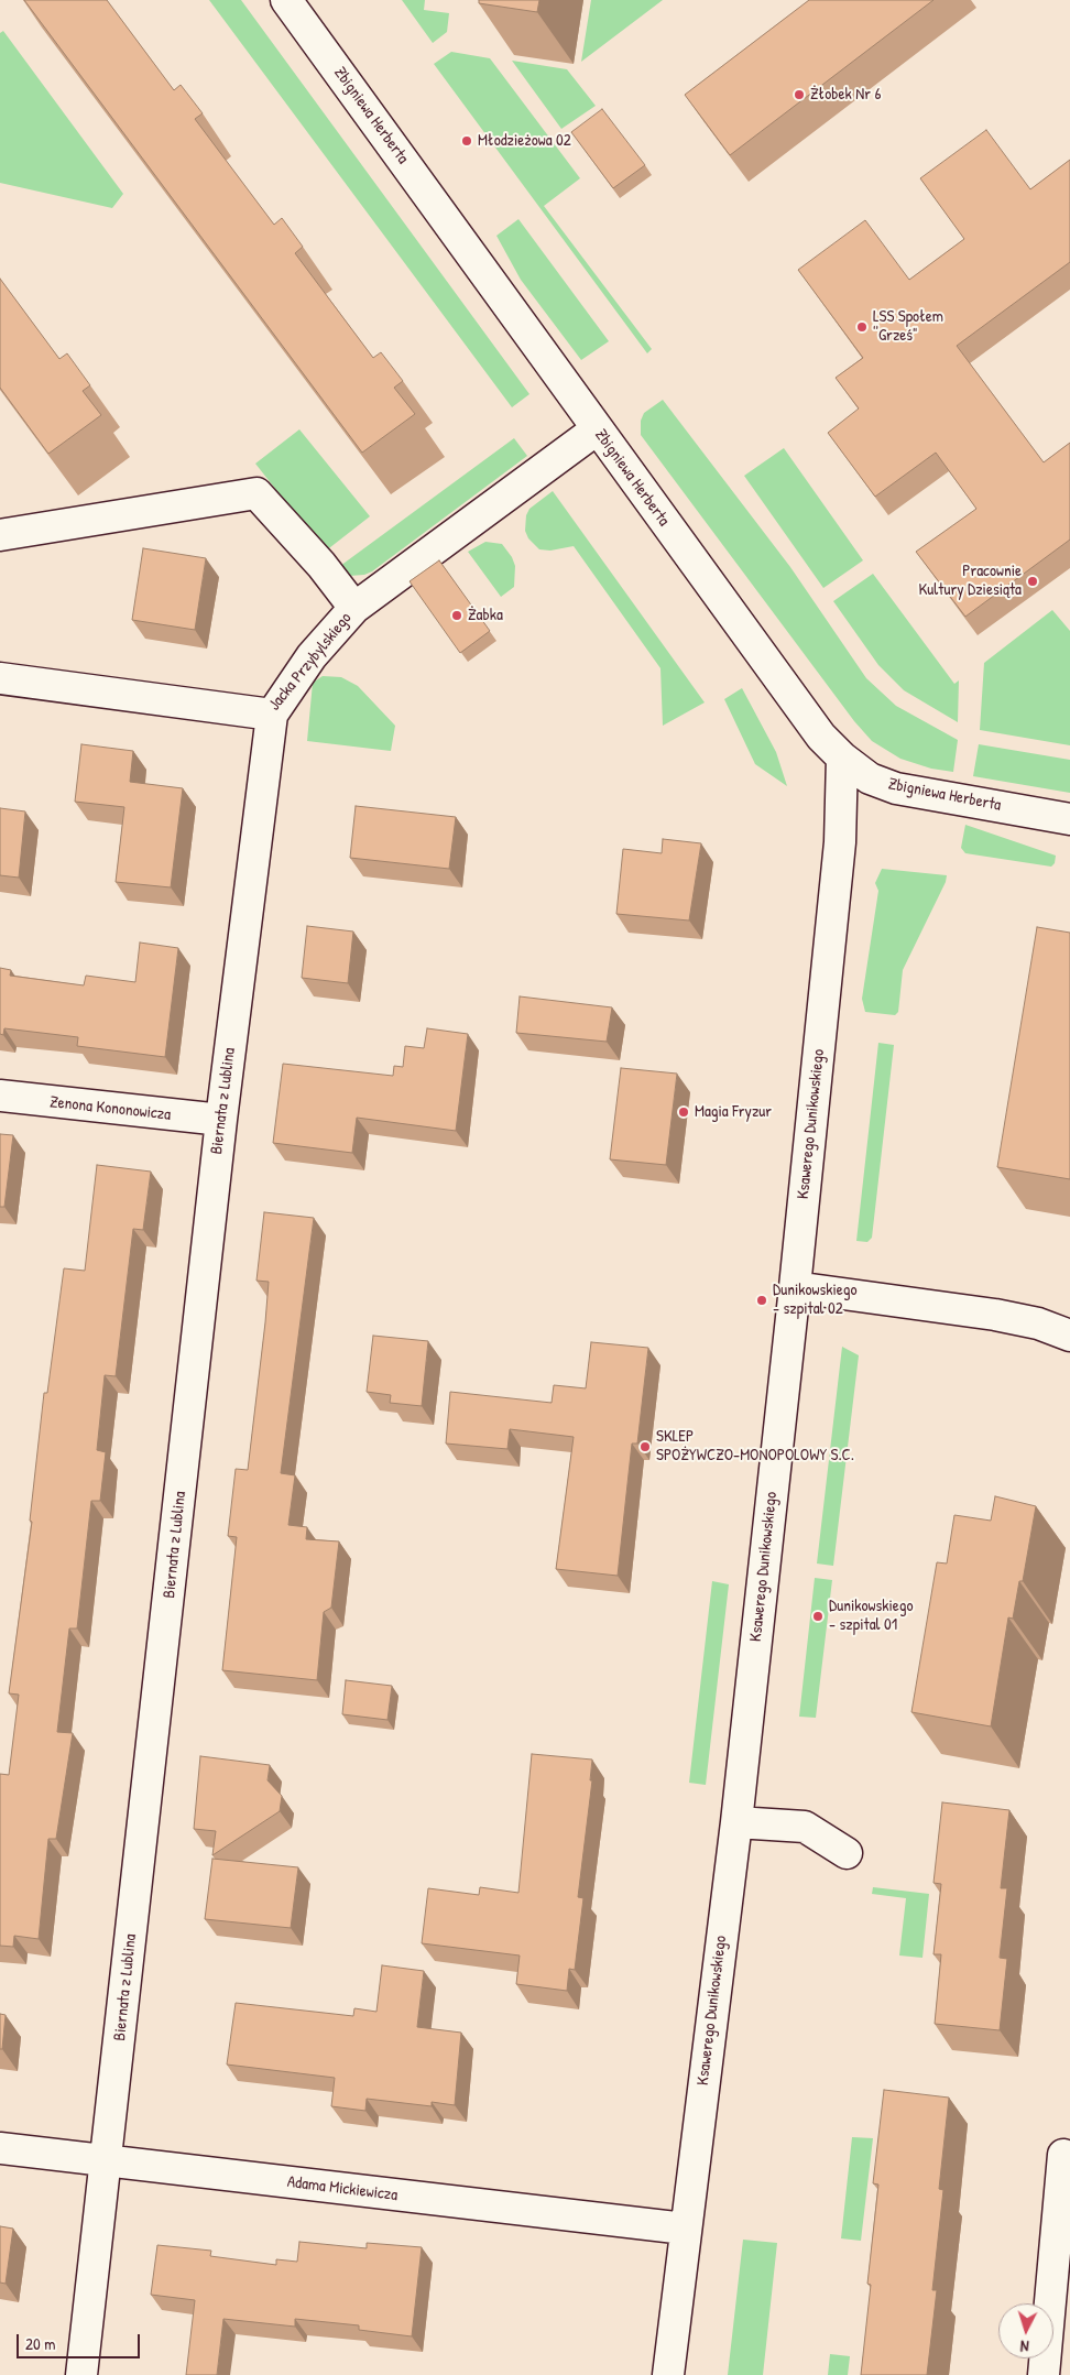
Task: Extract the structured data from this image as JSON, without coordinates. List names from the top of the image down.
{
  "streets": {
    "street": [
      "Zbigniewa Herberta",
      "Jacka Przybylskiego",
      "Biernata z Lublina",
      "Zenona Kononowicza",
      "Ksawerego Dunikowskiego",
      "Adama Mickiewicza"
    ]
  },
  "crossings": [
    ["Zbigniewa Herberta", "Jacka Przybylskiego"],
    ["Zbigniewa Herberta", "Ksawerego Dunikowskiego"],
    ["Jacka Przybylskiego", "Biernata z Lublina"],
    ["Biernata z Lublina", "Zenona Kononowicza"],
    ["Biernata z Lublina", "Adama Mickiewicza"],
    ["Ksawerego Dunikowskiego", "Adama Mickiewicza"]
  ],
  "places": [
    "Żłobek Nr 6",
    "Młodzieżowa 02",
    "LSS Społem ''Grześ\"",
    "Pracownie Kultury Dziesiąta",
    "Żabka",
    "Magia Fryzur",
    "Dunikowskiego - szpital 02",
    "SKLEP SPOŻYWCZO-MONOPOLOWY S.C.",
    "Dunikowskiego - szpital 01"
  ],
  "scale_bar": "20 m",
  "north": "bottom"
}
